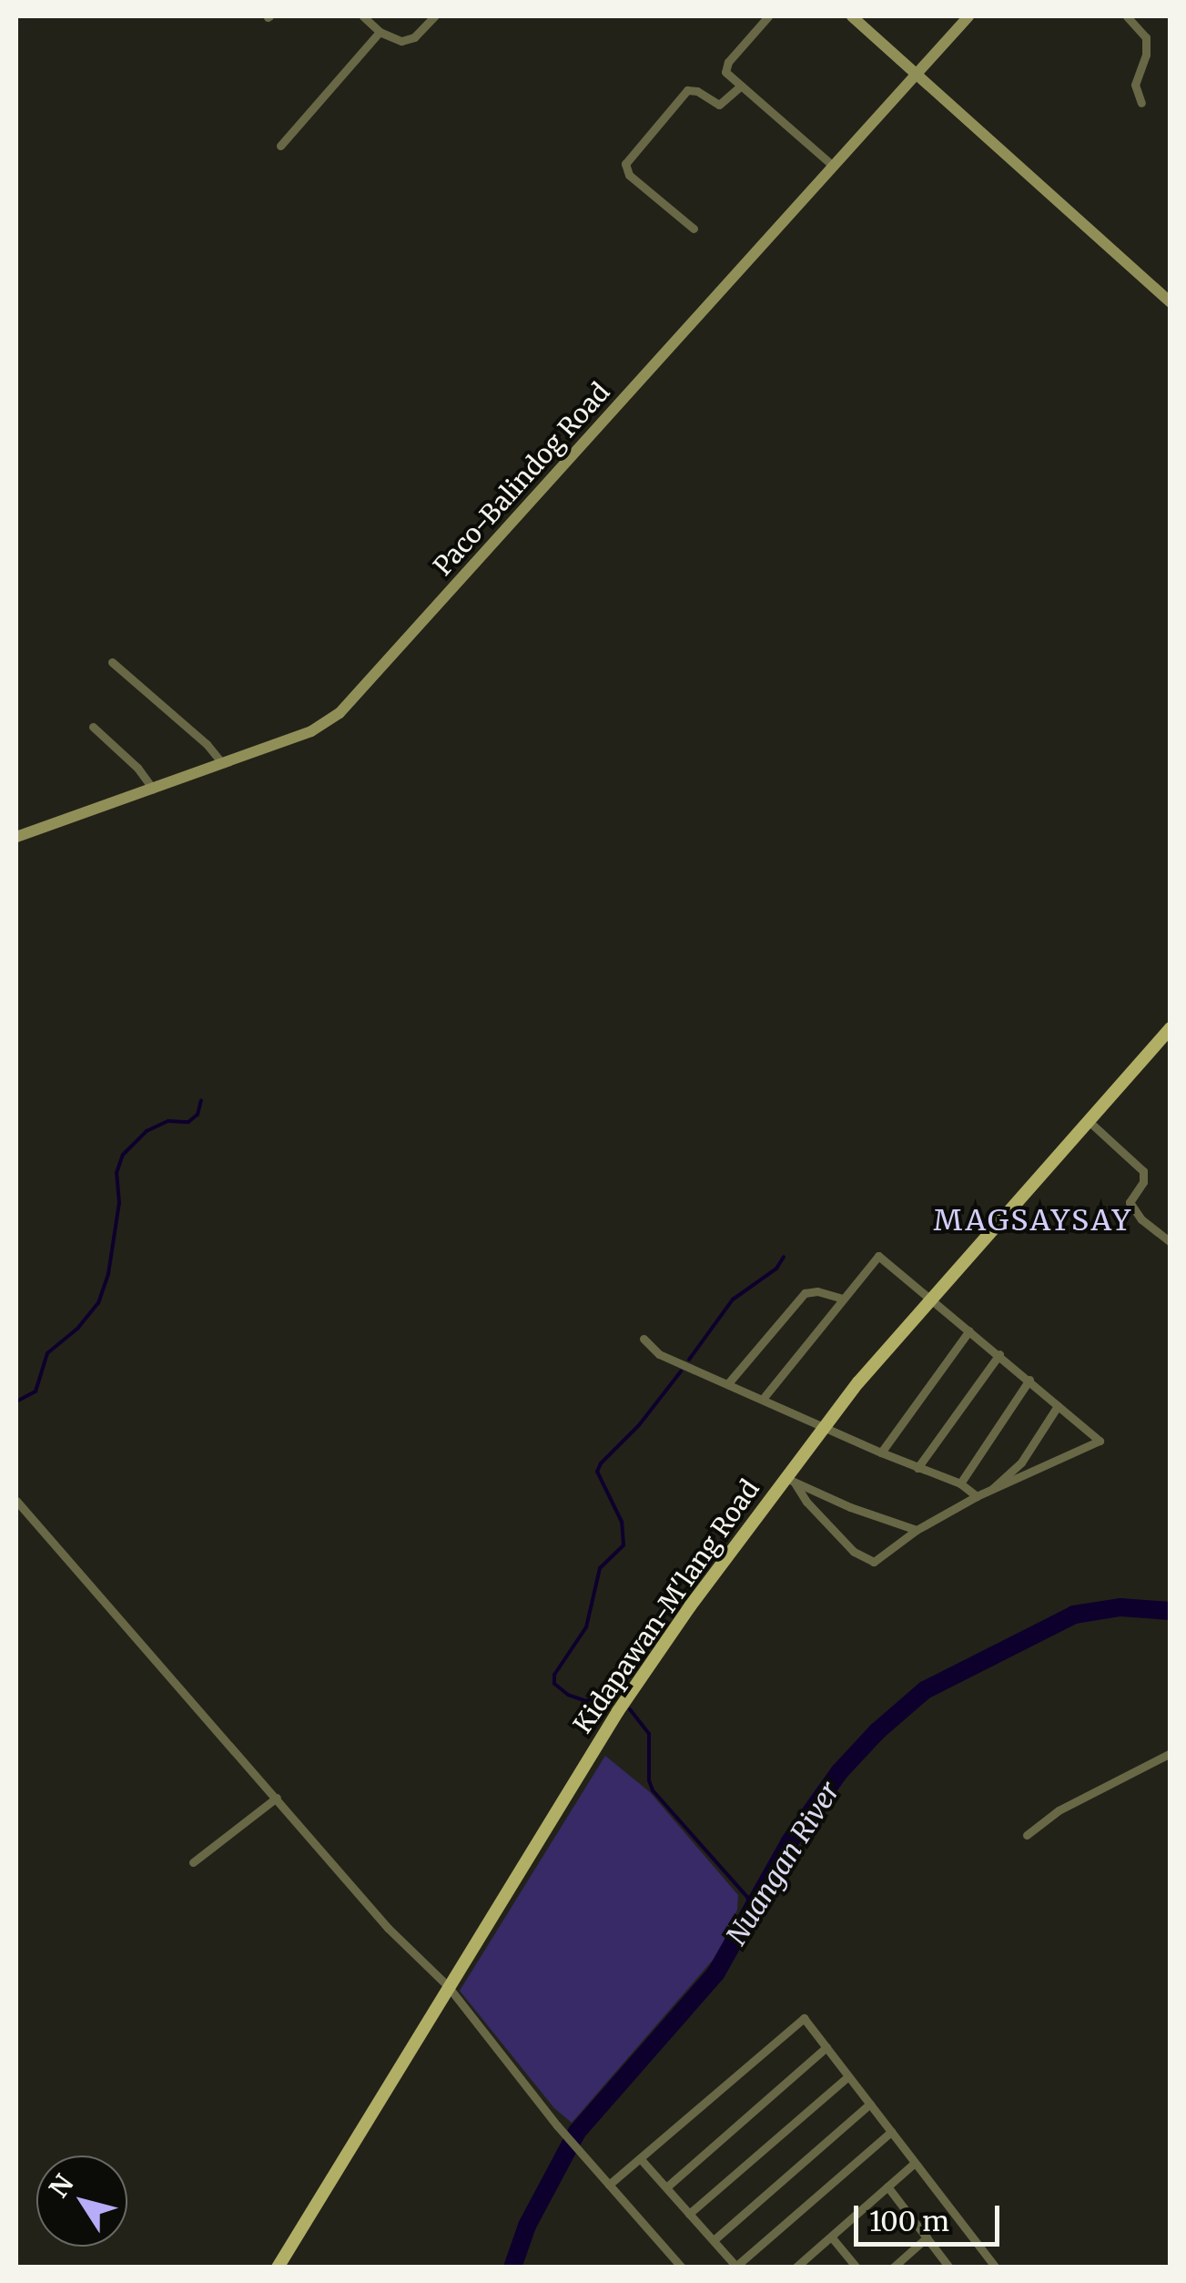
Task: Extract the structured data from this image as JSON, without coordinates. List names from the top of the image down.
{
  "streets": {
    "main road": ["Kidapawan-M'lang Road"],
    "street": ["Paco-Balindog Road"]
  },
  "districts": ["MAGSAYSAY"],
  "water": ["Nuangan River"],
  "scale_bar": "100 m",
  "north": "top left"
}
